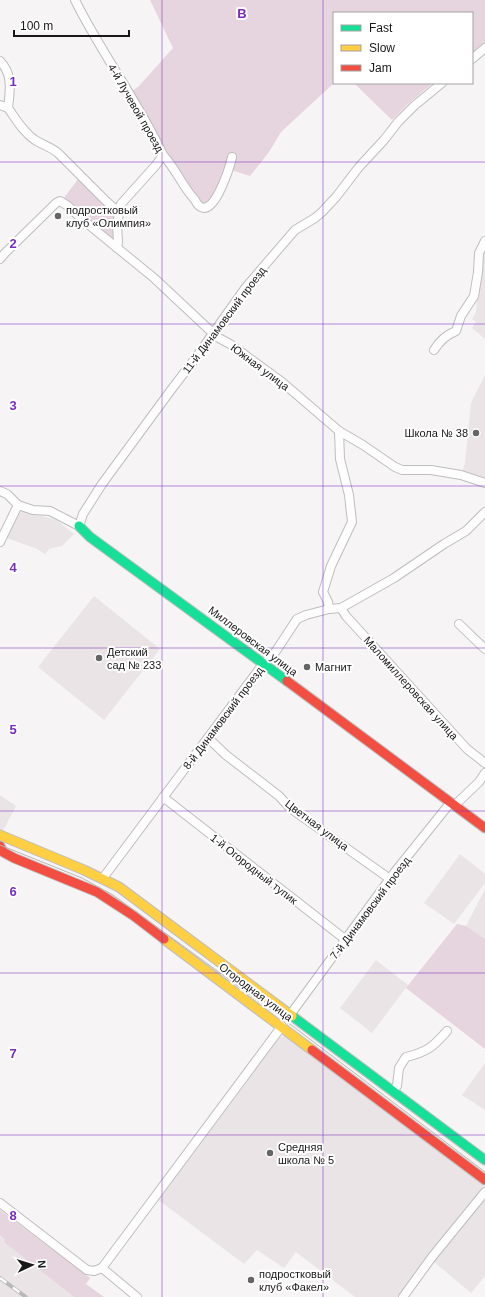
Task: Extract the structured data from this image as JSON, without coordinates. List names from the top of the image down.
{
  "streets": {
    "street": [
      "4-й Лучевой проезд",
      "11-й Динамовский проезд",
      "Южная улица",
      "Миллеровская улица",
      "Маломиллеровская улица",
      "8-й Динамовский проезд",
      "Цветная улица",
      "1-й Огородный тупик",
      "7-й Динамовский проезд",
      "Огородная улица"
    ]
  },
  "crossings": [
    ["11-й Динамовский проезд", "Южная улица"],
    ["11-й Динамовский проезд", "Миллеровская улица"],
    ["Миллеровская улица", "8-й Динамовский проезд"],
    ["Миллеровская улица", "7-й Динамовский проезд"],
    ["Маломиллеровская улица", "8-й Динамовский проезд"],
    ["8-й Динамовский проезд", "Цветная улица"],
    ["8-й Динамовский проезд", "1-й Огородный тупик"],
    ["8-й Динамовский проезд", "Огородная улица"],
    ["Цветная улица", "7-й Динамовский проезд"],
    ["1-й Огородный тупик", "7-й Динамовский проезд"],
    ["7-й Динамовский проезд", "Огородная улица"]
  ],
  "places": [
    "подростковый клуб «Олимпия»",
    "Школа № 38",
    "Детский сад № 233",
    "Магнит",
    "Средняя школа № 5",
    "подростковый клуб «Факел»"
  ],
  "legend": ["Fast", "Slow", "Jam"],
  "scale_bar": "100 m",
  "north": "right",
  "grid": {
    "columns": ["B"],
    "rows": [
      "1",
      "2",
      "3",
      "4",
      "5",
      "6",
      "7",
      "8"
    ]
  }
}
